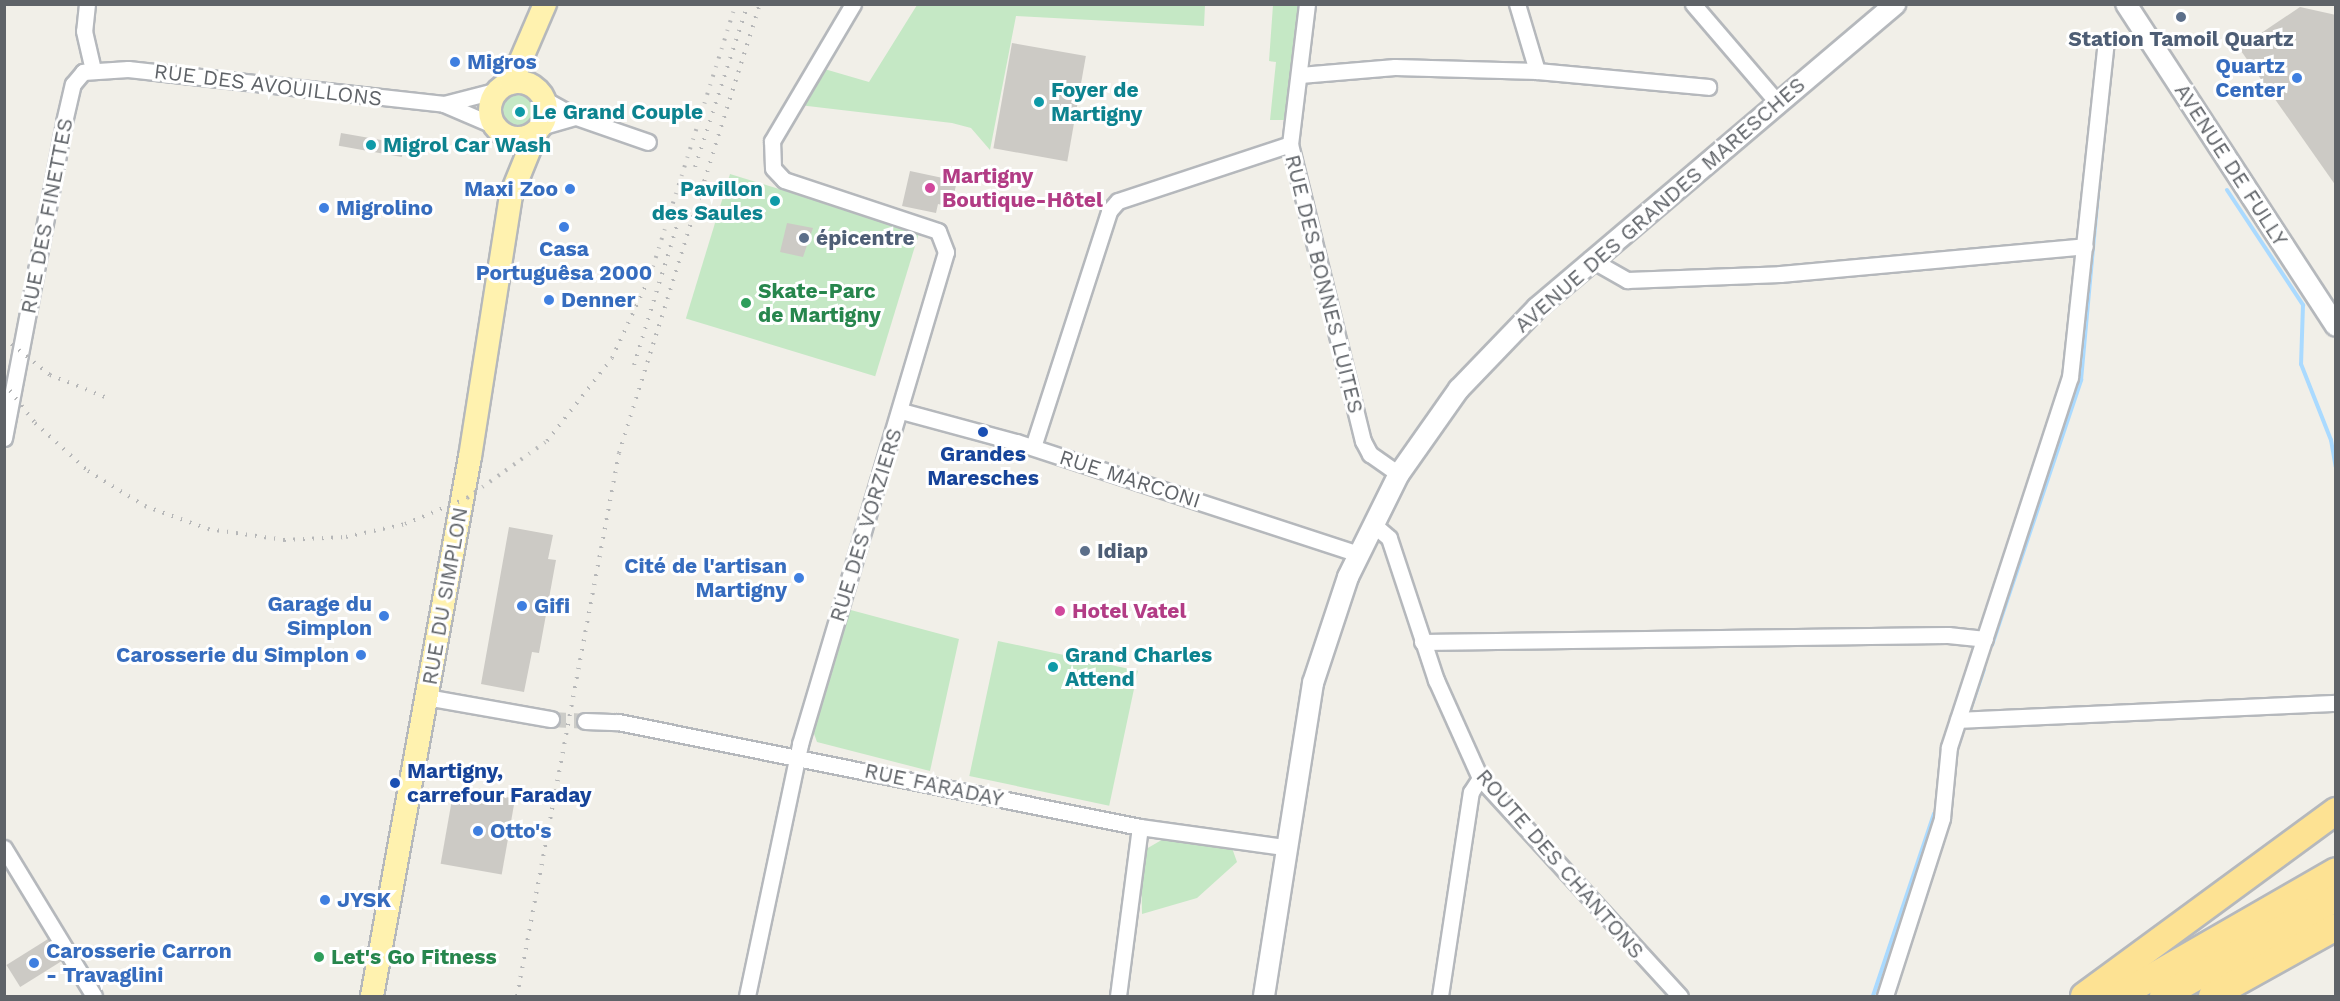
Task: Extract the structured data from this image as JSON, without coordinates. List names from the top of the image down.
{
  "streets": {
    "main road": ["AVENUE DE FULLY", "AVENUE DES GRANDES MARESCHES", "RUE DU SIMPLON"],
    "street": [
      "RUE DES AVOUILLONS",
      "RUE DES FINETTES",
      "RUE DES BONNES LUITES",
      "RUE MARCONI",
      "RUE DES VORZIERS",
      "RUE FARADAY",
      "ROUTE DES CHANTONS"
    ]
  },
  "crossings": [
    ["RUE DES AVOUILLONS", "RUE DES FINETTES"],
    ["RUE DES AVOUILLONS", "RUE DU SIMPLON"],
    ["AVENUE DES GRANDES MARESCHES", "RUE DES BONNES LUITES"],
    ["AVENUE DES GRANDES MARESCHES", "RUE MARCONI"],
    ["AVENUE DES GRANDES MARESCHES", "RUE FARADAY"],
    ["AVENUE DES GRANDES MARESCHES", "ROUTE DES CHANTONS"],
    ["RUE MARCONI", "RUE DES VORZIERS"],
    ["RUE DES VORZIERS", "RUE FARADAY"]
  ],
  "places": [
    "Station Tamoil Quartz",
    "Migros",
    "Quartz Center",
    "Foyer de Martigny",
    "Le Grand Couple",
    "Migrol Car Wash",
    "Martigny Boutique-Hôtel",
    "Maxi Zoo",
    "Pavillon des Saules",
    "Migrolino",
    "Casa Portuguêsa 2000",
    "épicentre",
    "Denner",
    "Skate-Parc de Martigny",
    "Grandes Maresches",
    "Idiap",
    "Cité de l'artisan Martigny",
    "Gifi",
    "Hotel Vatel",
    "Garage du Simplon",
    "Carosserie du Simplon",
    "Grand Charles Attend",
    "Martigny, carrefour Faraday",
    "Otto's",
    "JYSK",
    "Let's Go Fitness",
    "Carosserie Carron - Travaglini"
  ]
}
